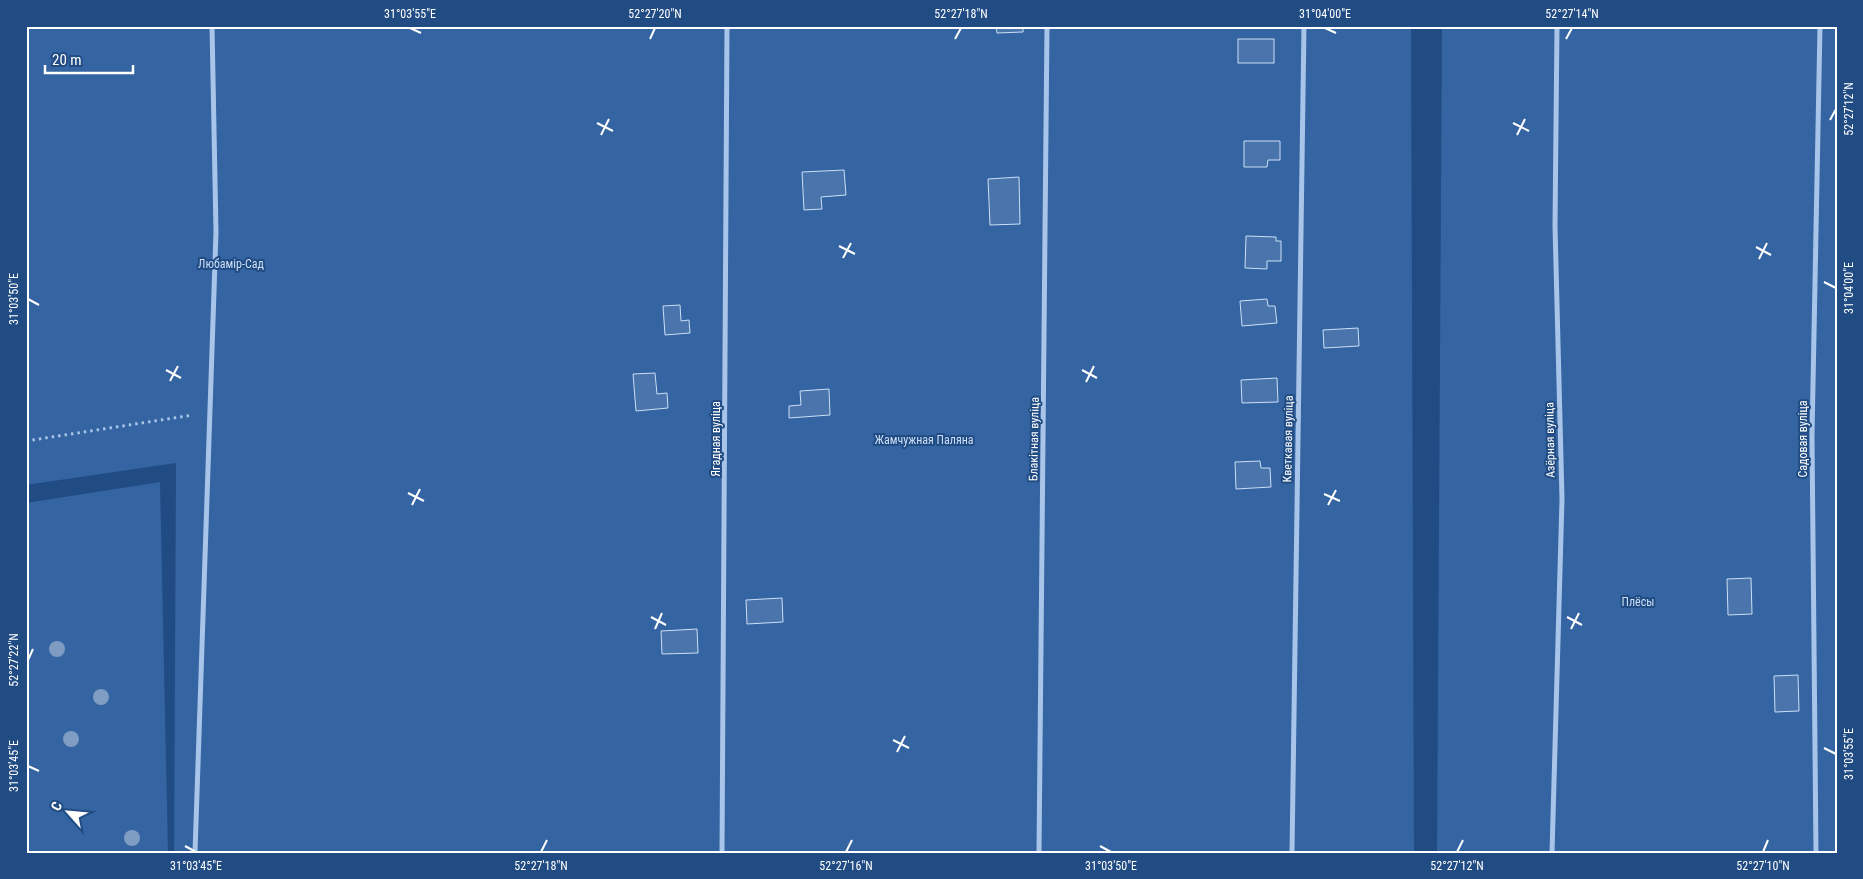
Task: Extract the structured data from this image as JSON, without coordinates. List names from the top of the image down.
{
  "streets": {
    "street": [
      "Ягадная вуліца",
      "Блакітная вуліца",
      "Кветкавая вуліца",
      "Садовая вуліца",
      "Азёрная вуліца"
    ]
  },
  "parks": ["Любамір-Сад", "Жамчужная Паляна", "Плёсы"],
  "scale_bar": "20 m",
  "north": "top left",
  "coordinates": [
    "31°03'55\"E",
    "52°27'20\"N",
    "52°27'18\"N",
    "31°04'00\"E",
    "52°27'14\"N",
    "52°27'12\"N",
    "31°03'50\"E",
    "52°27'22\"N",
    "31°03'45\"E",
    "52°27'16\"N",
    "52°27'10\"N"
  ]
}
